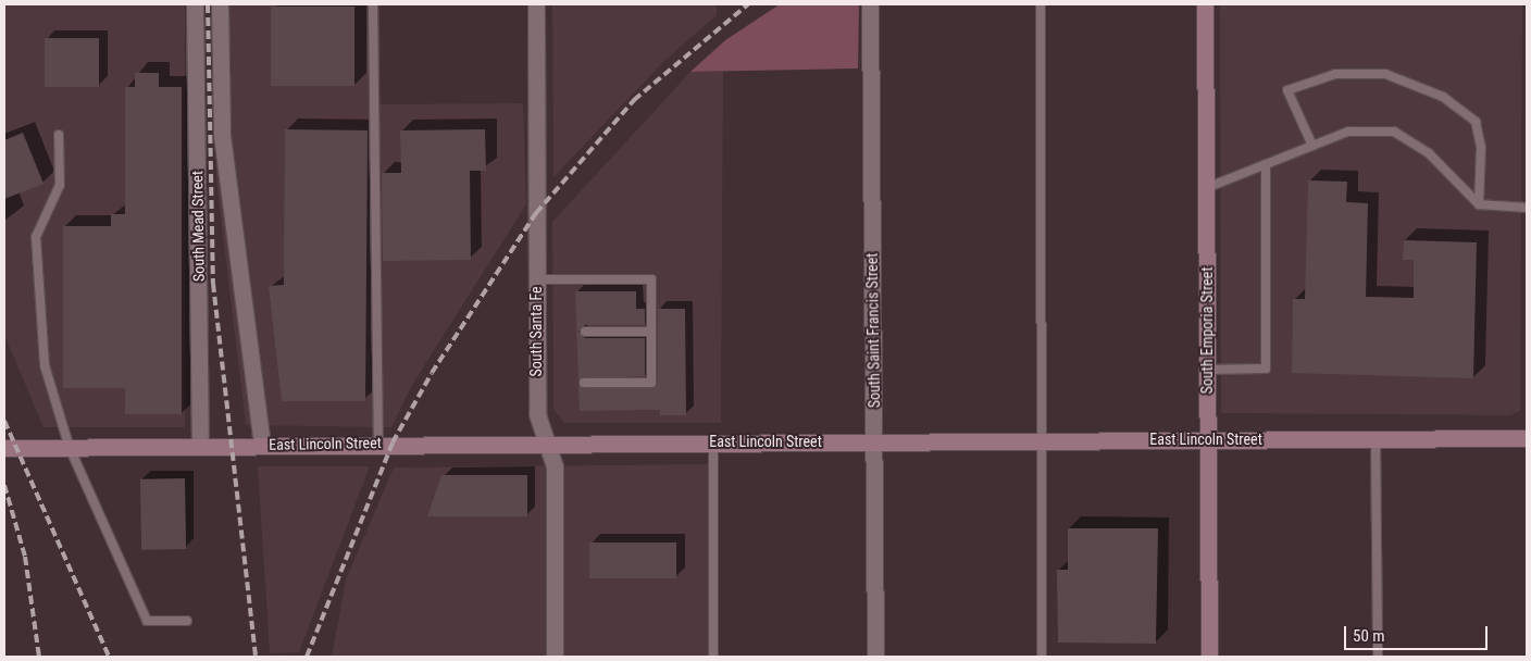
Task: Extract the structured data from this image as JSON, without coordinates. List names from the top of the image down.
{
  "streets": {
    "street": [
      "South Mead Street",
      "South Saint Francis Street",
      "South Emporia Street",
      "South Santa Fe",
      "East Lincoln Street"
    ]
  },
  "crossings": [
    ["South Mead Street", "East Lincoln Street"],
    ["South Saint Francis Street", "East Lincoln Street"],
    ["South Emporia Street", "East Lincoln Street"],
    ["South Santa Fe", "East Lincoln Street"]
  ],
  "scale_bar": "50 m"
}
